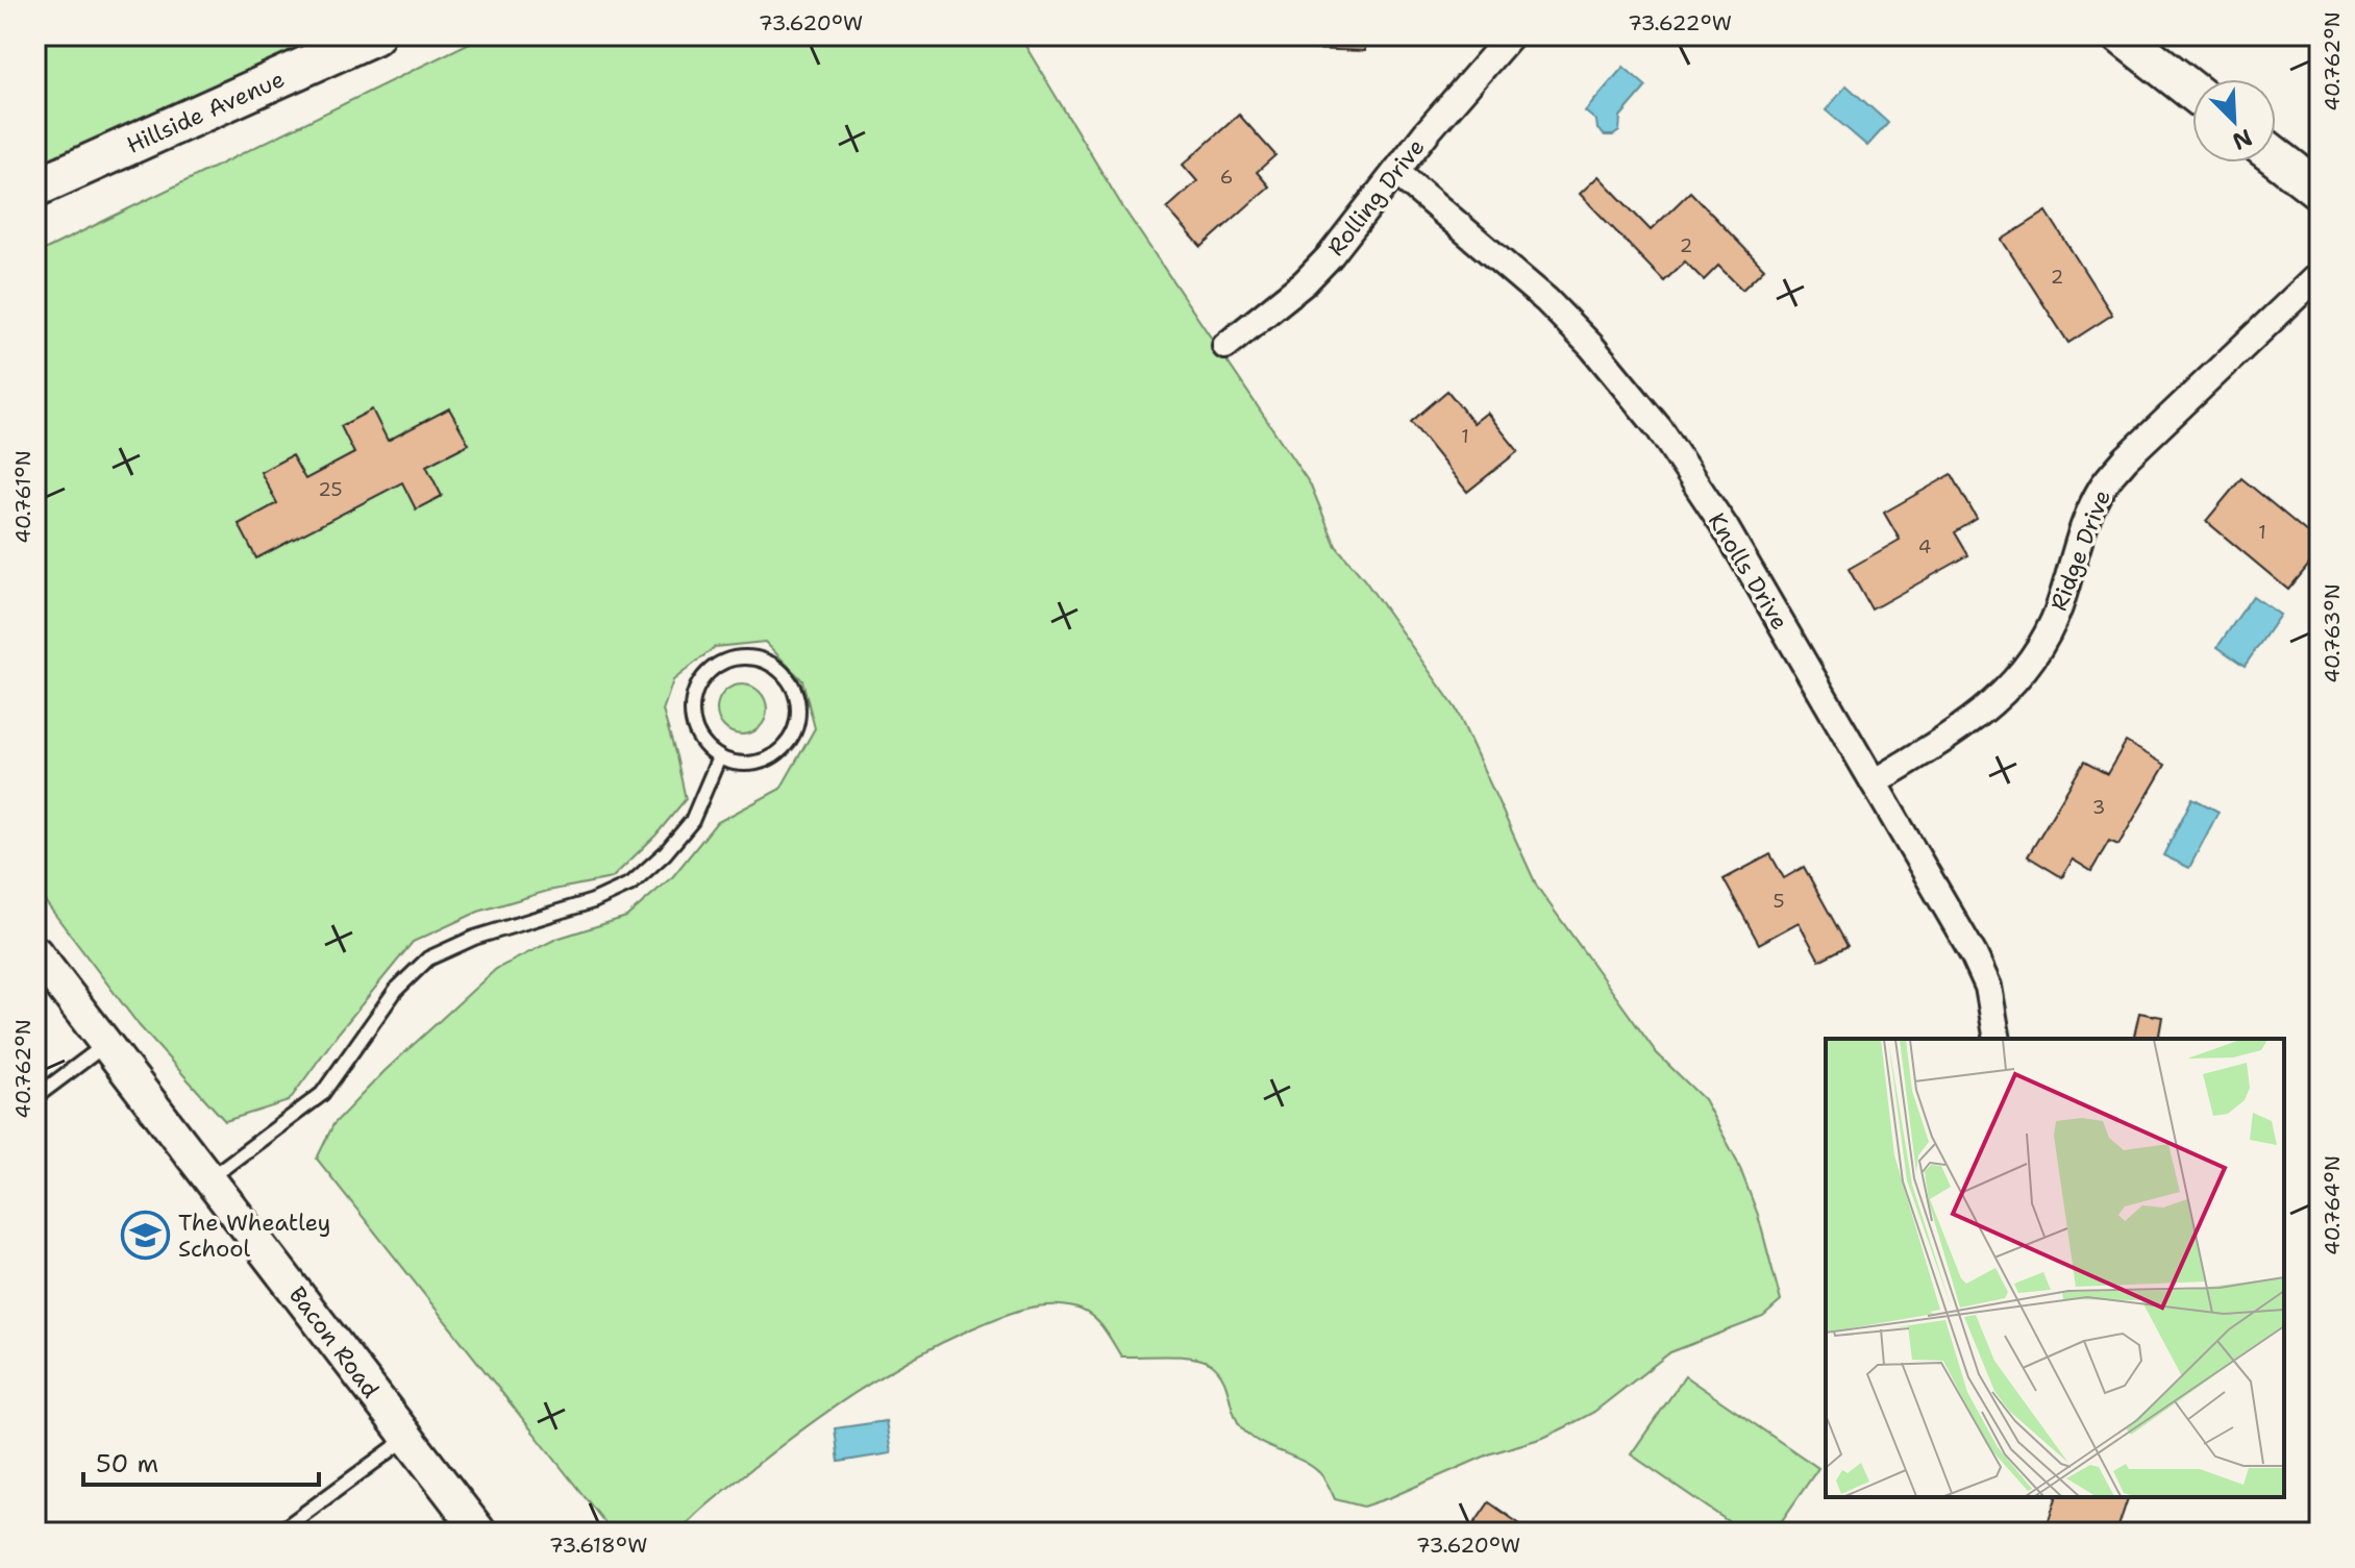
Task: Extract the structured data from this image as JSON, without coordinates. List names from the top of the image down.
{
  "streets": {
    "main road": ["Hillside Avenue"],
    "street": [
      "Rolling Drive",
      "Ridge Drive",
      "Knolls Drive",
      "Bacon Road"
    ]
  },
  "crossings": [
    ["Rolling Drive", "Knolls Drive"],
    ["Ridge Drive", "Knolls Drive"]
  ],
  "places": {
    "school or university": ["The Wheatley School"]
  },
  "house_numbers": [
    "6",
    "2",
    "2",
    "1",
    "25",
    "1",
    "4",
    "3",
    "5"
  ],
  "scale_bar": "50 m",
  "north": "bottom right",
  "coordinates": [
    "73.620°W",
    "73.622°W",
    "40.762°N",
    "40.761°N",
    "40.763°N",
    "40.764°N",
    "73.618°W"
  ]
}
